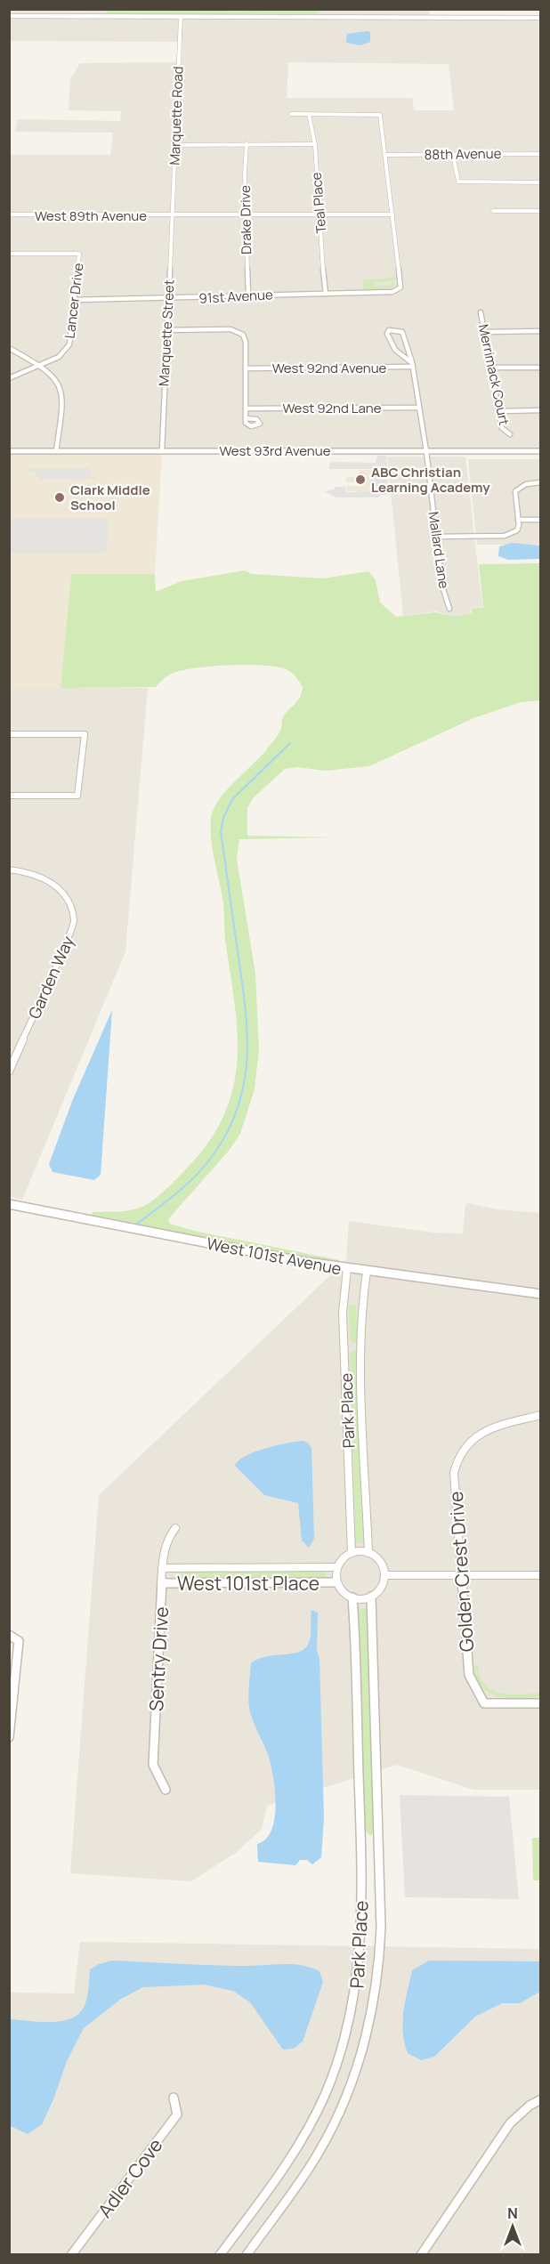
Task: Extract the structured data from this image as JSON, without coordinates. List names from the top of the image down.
{
  "streets": {
    "street": [
      "Marquette Road",
      "88th Avenue",
      "Teal Place",
      "West 89th Avenue",
      "Drake Drive",
      "91st Avenue",
      "Lancer Drive",
      "Marquette Street",
      "West 92nd Avenue",
      "Merrimack Court",
      "West 92nd Lane",
      "West 93rd Avenue",
      "Mallard Lane",
      "Garden Way",
      "West 101st Avenue",
      "Park Place",
      "Golden Crest Drive",
      "West 101st Place",
      "Sentry Drive",
      "Adler Cove"
    ]
  },
  "crossings": [
    ["Marquette Road", "West 89th Avenue"],
    ["Marquette Road", "Marquette Street"],
    ["Teal Place", "West 89th Avenue"],
    ["Teal Place", "91st Avenue"],
    ["West 89th Avenue", "Drake Drive"],
    ["West 89th Avenue", "91st Avenue"],
    ["West 89th Avenue", "Marquette Street"],
    ["Drake Drive", "91st Avenue"],
    ["91st Avenue", "Lancer Drive"],
    ["91st Avenue", "Marquette Street"],
    ["Marquette Street", "West 93rd Avenue"],
    ["West 92nd Avenue", "Mallard Lane"],
    ["West 92nd Lane", "Mallard Lane"],
    ["West 93rd Avenue", "Mallard Lane"],
    ["West 101st Avenue", "Park Place"],
    ["Park Place", "West 101st Place"],
    ["West 101st Place", "Sentry Drive"]
  ],
  "places": ["ABC Christian Learning Academy", "Clark Middle School"],
  "north": "top"
}
